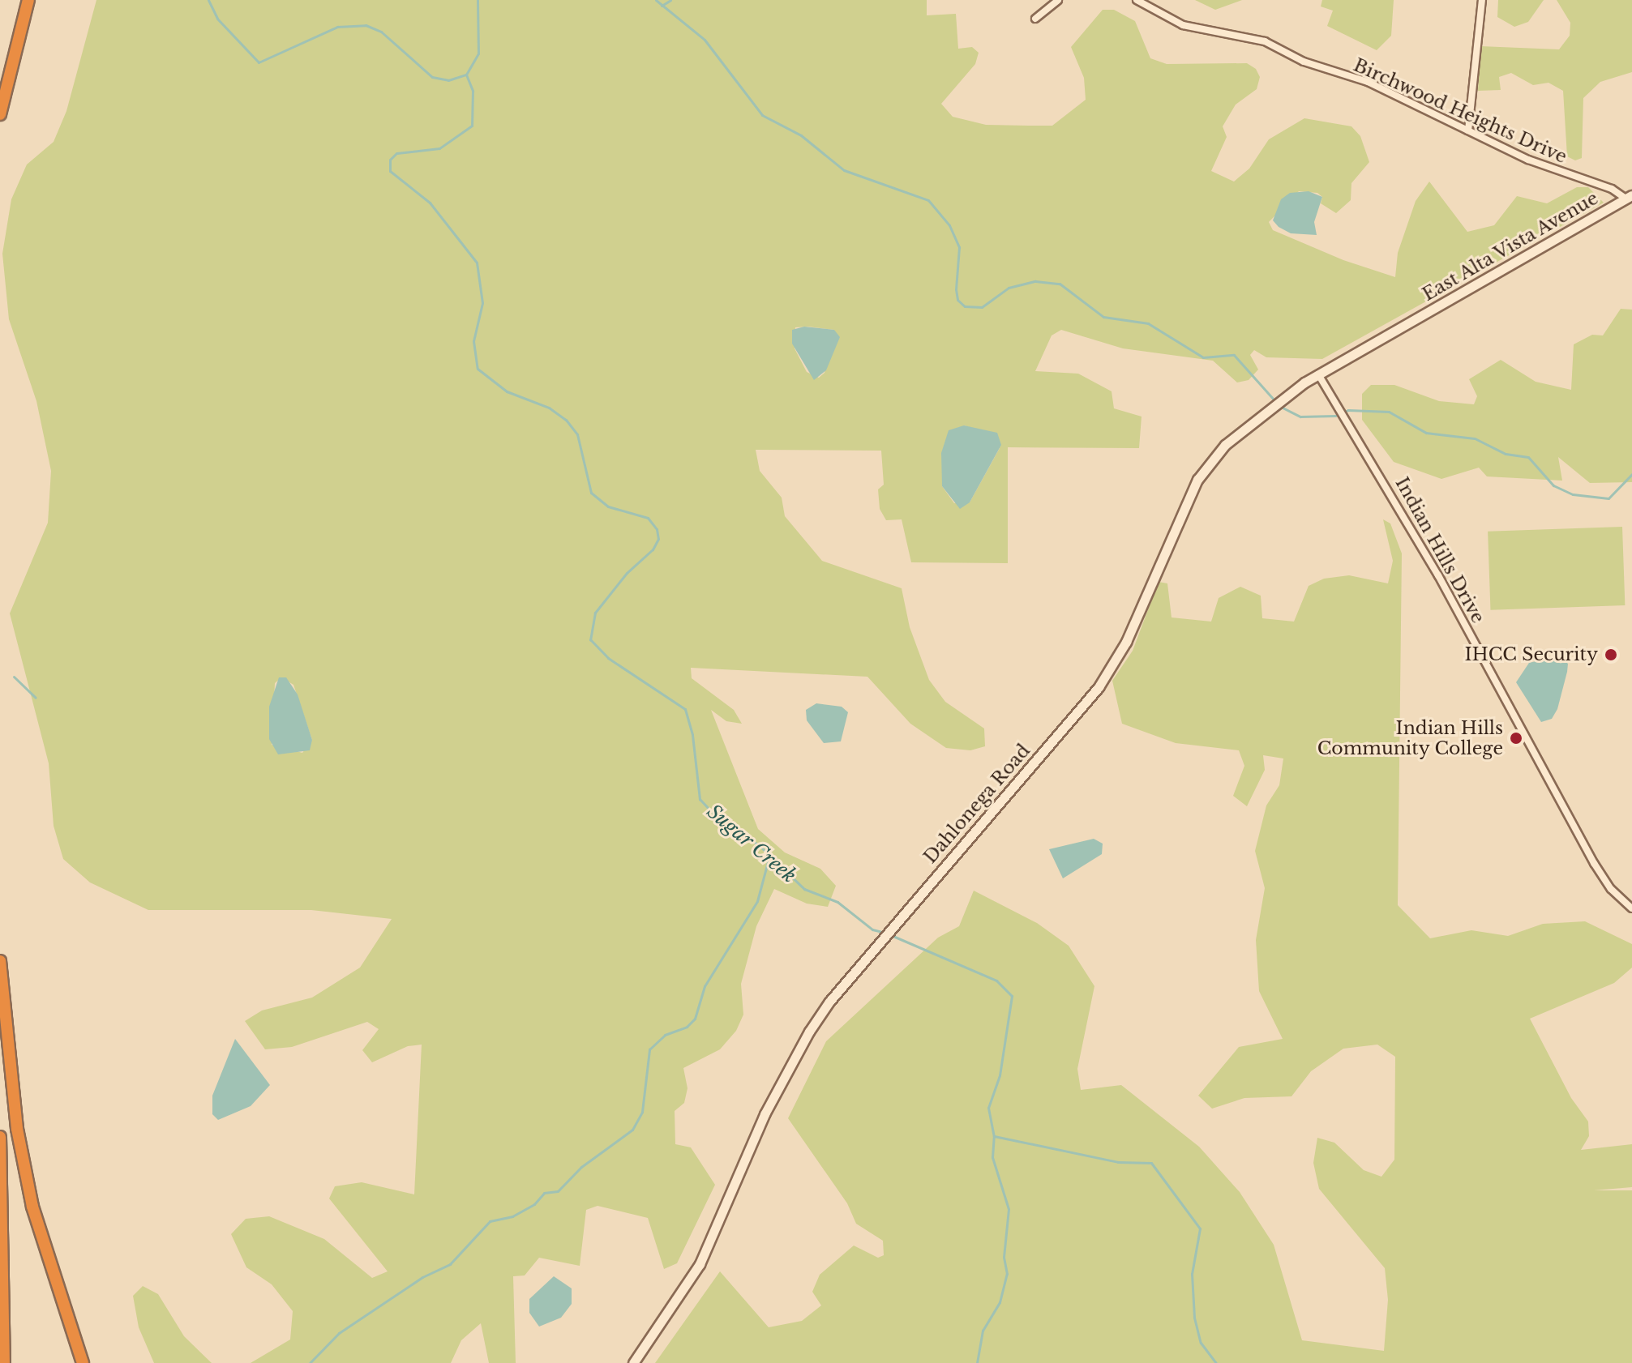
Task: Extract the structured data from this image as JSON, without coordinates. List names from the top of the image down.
{
  "streets": {
    "main road": ["East Alta Vista Avenue", "Dahlonega Road"],
    "street": ["Birchwood Heights Drive", "Indian Hills Drive"]
  },
  "crossings": [
    ["Birchwood Heights Drive", "East Alta Vista Avenue"],
    ["East Alta Vista Avenue", "Dahlonega Road"],
    ["Indian Hills Drive", "Dahlonega Road"]
  ],
  "water": ["Sugar Creek"],
  "places": ["IHCC Security", "Indian Hills Community College"]
}
